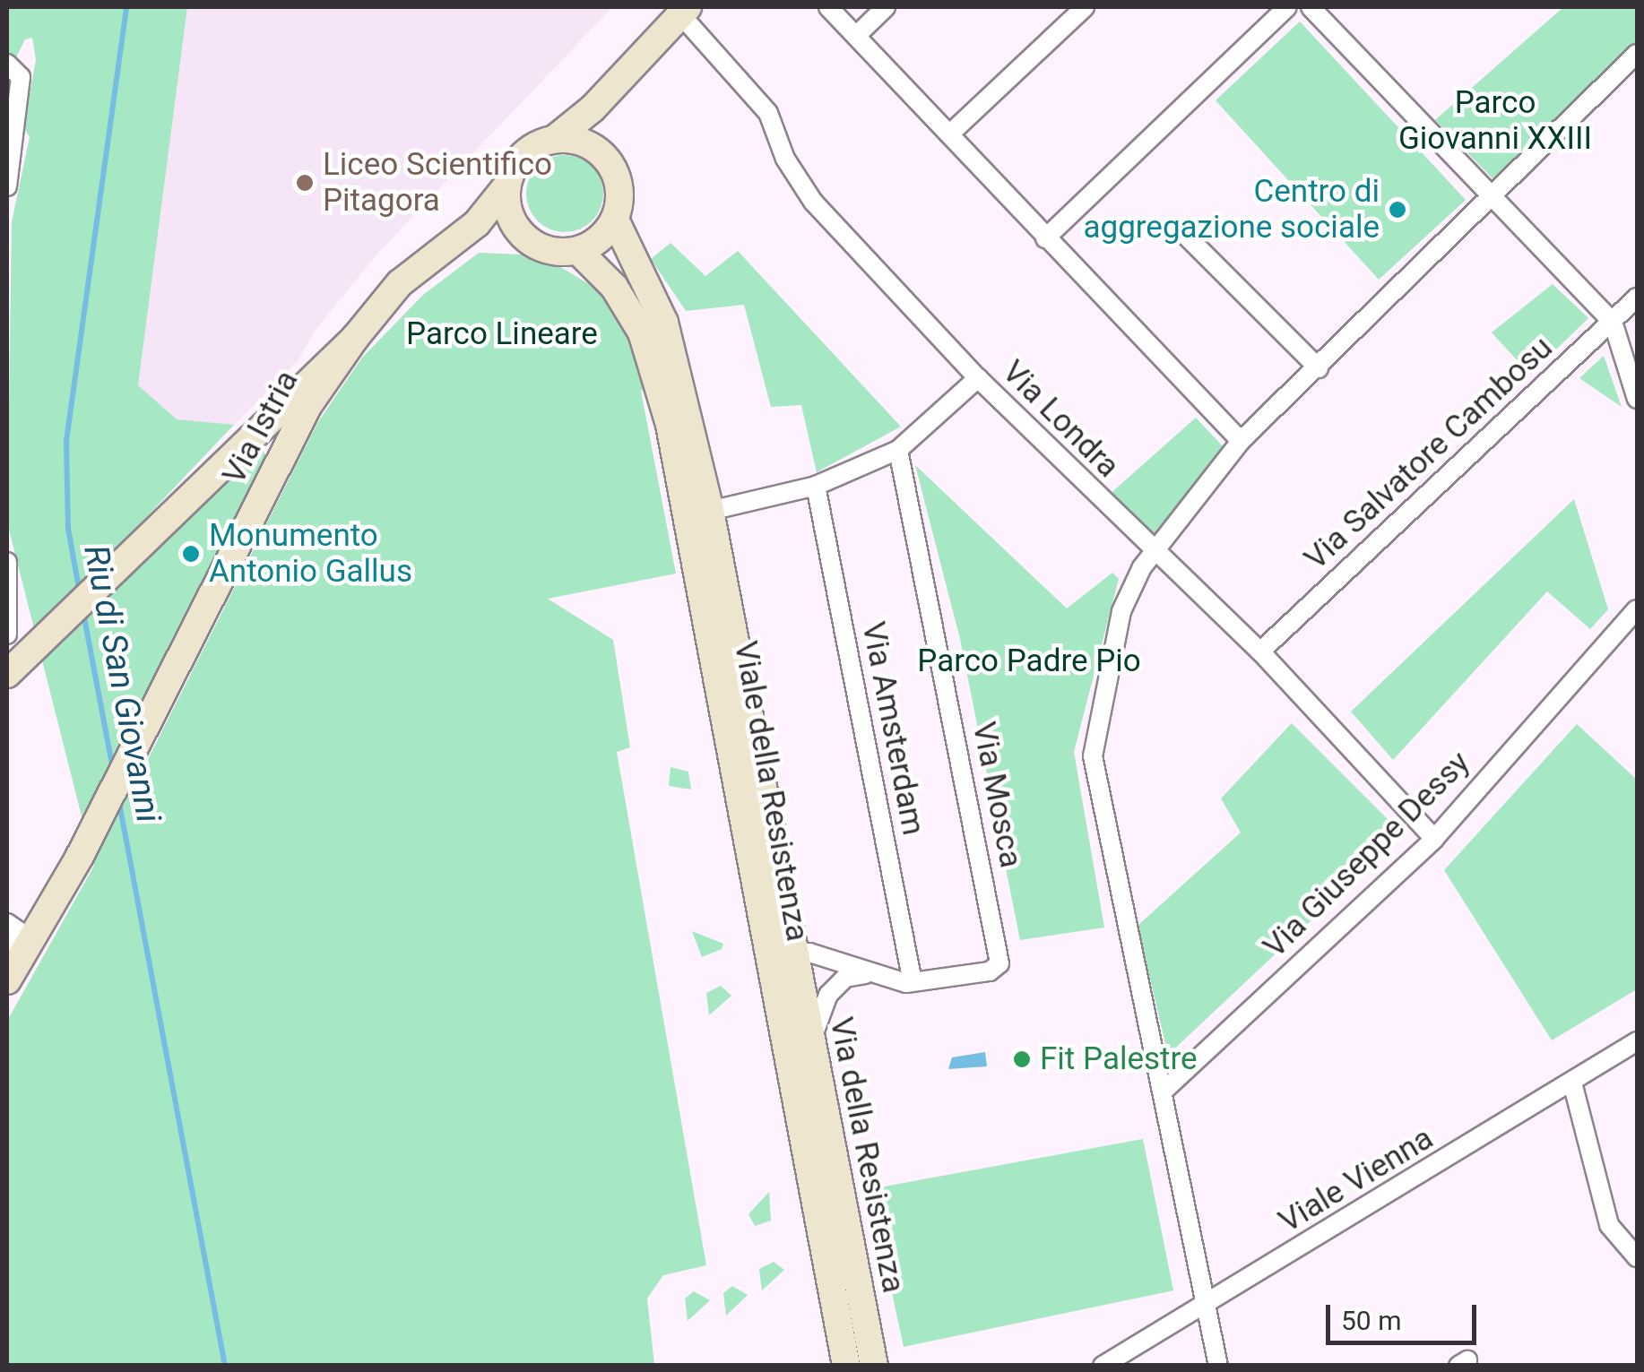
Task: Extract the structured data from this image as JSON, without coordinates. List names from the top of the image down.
{
  "streets": {
    "street": [
      "Via Londra",
      "Via Istria",
      "Via Salvatore Cambosu",
      "Via Amsterdam",
      "Viale della Resistenza",
      "Via Mosca",
      "Via Giuseppe Dessy",
      "Via della Resistenza",
      "Viale Vienna"
    ]
  },
  "crossings": [
    ["Via Londra", "Via Salvatore Cambosu"],
    ["Via Londra", "Via Giuseppe Dessy"],
    ["Via Amsterdam", "Via Mosca"],
    ["Viale della Resistenza", "Via Mosca"],
    ["Viale della Resistenza", "Via della Resistenza"],
    ["Via Mosca", "Via della Resistenza"]
  ],
  "water": ["Riu di San Giovanni"],
  "parks": ["Parco Giovanni XXIII", "Parco Lineare", "Parco Padre Pio"],
  "places": [
    "Liceo Scientifico Pitagora",
    "Centro di aggregazione sociale",
    "Monumento Antonio Gallus",
    "Fit Palestre"
  ],
  "scale_bar": "50 m"
}
